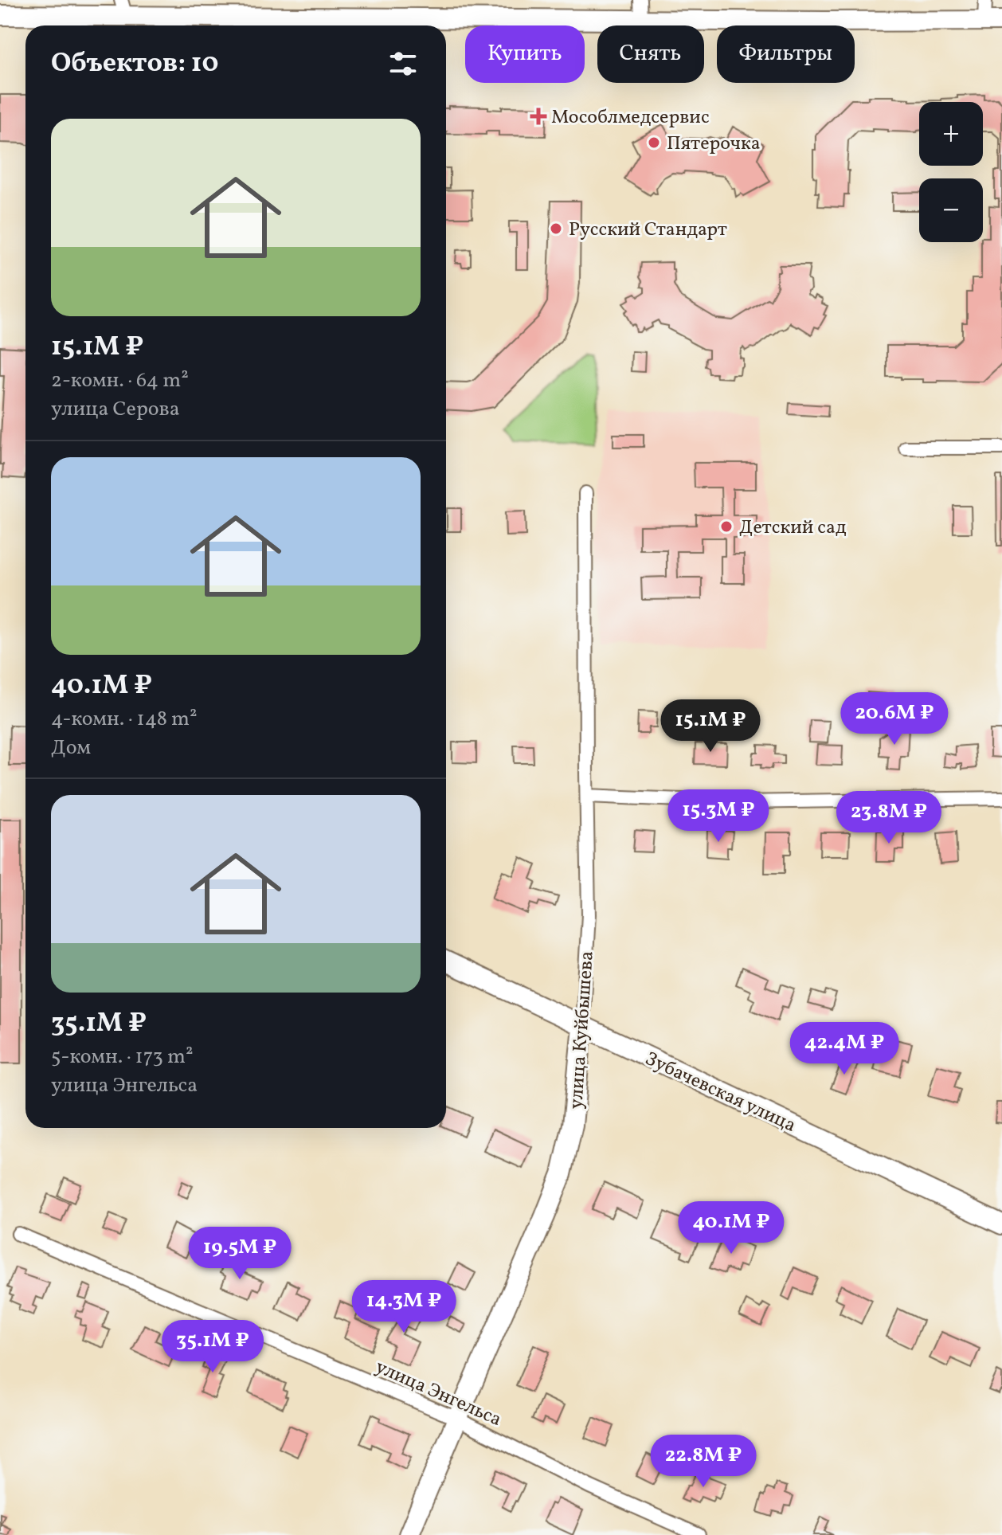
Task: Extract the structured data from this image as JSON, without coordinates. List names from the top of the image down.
{
  "streets": {
    "street": ["улица Куйбышева", "Зубачевская улица", "улица Энгельса"]
  },
  "crossings": [
    ["улица Куйбышева", "Зубачевская улица"],
    ["улица Куйбышева", "улица Энгельса"]
  ],
  "places": {
    "health": ["Мособлмедсервис"],
    "other": ["Пятерочка", "Русский Стандарт", "Детский сад"]
  },
  "page": {
    "chip": ["Купить", "Снять", "Фильтры"],
    "heading": "Объектов: 10",
    "map_buttons": ["+", "−"],
    "list": [
      {
        "name": "15.1M ₽",
        "note": "2-комн. · 64 m² · улица Серова"
      },
      {
        "name": "40.1M ₽",
        "note": "4-комн. · 148 m² · Дом"
      },
      {
        "name": "35.1M ₽",
        "note": "5-комн. · 173 m² · улица Энгельса"
      }
    ],
    "price": [
      "20.6M ₽",
      "15.1M ₽",
      "15.3M ₽",
      "23.8M ₽",
      "42.4M ₽",
      "40.1M ₽",
      "19.5M ₽",
      "14.3M ₽",
      "35.1M ₽",
      "22.8M ₽"
    ]
  }
}
